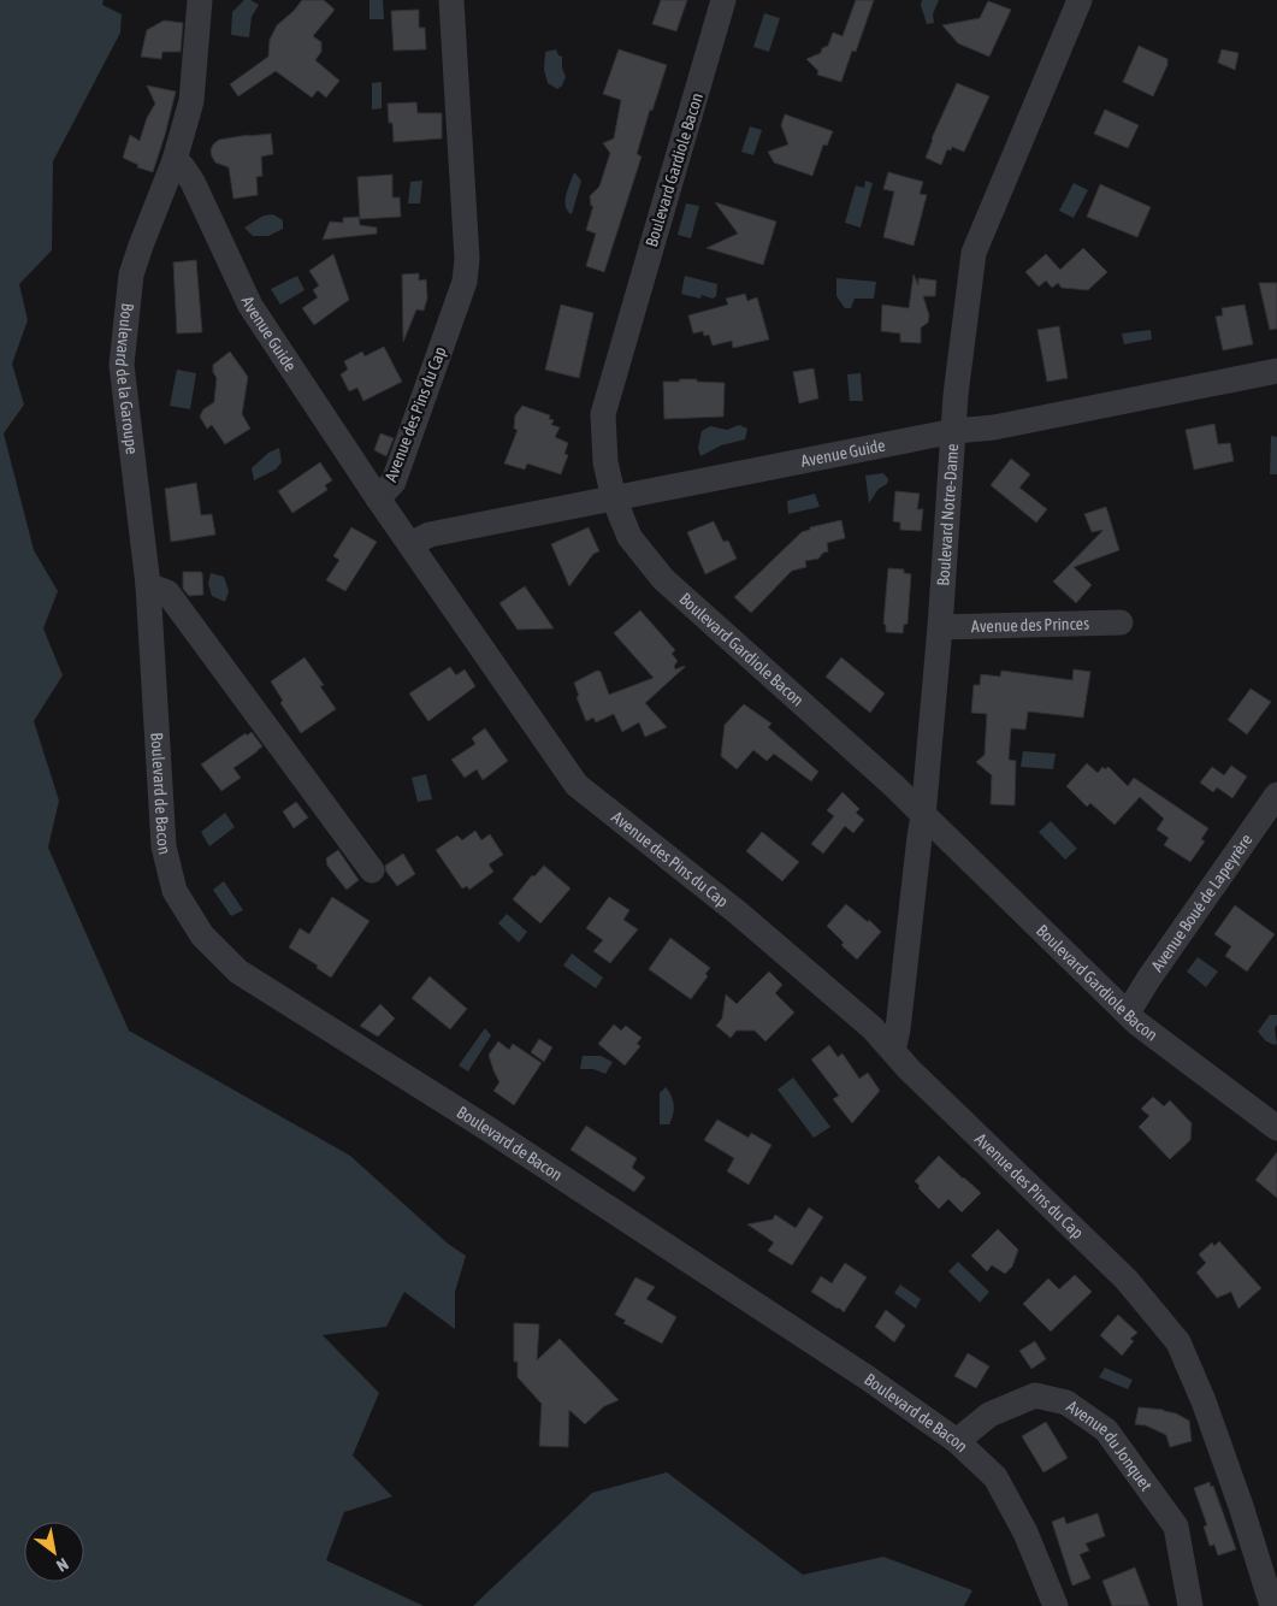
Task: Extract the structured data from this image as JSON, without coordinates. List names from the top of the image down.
{
  "streets": {
    "street": [
      "Boulevard Gardiole Bacon",
      "Avenue Guide",
      "Boulevard de la Garoupe",
      "Avenue des Pins du Cap",
      "Boulevard Notre-Dame",
      "Avenue des Princes",
      "Boulevard de Bacon",
      "Avenue Boué de Lapeyrère",
      "Avenue du Jonquet"
    ]
  },
  "crossings": [
    ["Boulevard Gardiole Bacon", "Avenue Guide"],
    ["Boulevard Gardiole Bacon", "Boulevard Notre-Dame"],
    ["Boulevard Gardiole Bacon", "Avenue Boué de Lapeyrère"],
    ["Avenue Guide", "Boulevard de la Garoupe"],
    ["Avenue Guide", "Avenue des Pins du Cap"],
    ["Avenue Guide", "Boulevard Notre-Dame"],
    ["Boulevard de la Garoupe", "Boulevard de Bacon"],
    ["Avenue des Pins du Cap", "Boulevard Notre-Dame"],
    ["Boulevard Notre-Dame", "Avenue des Princes"],
    ["Boulevard de Bacon", "Avenue du Jonquet"]
  ],
  "north": "bottom right"
}
